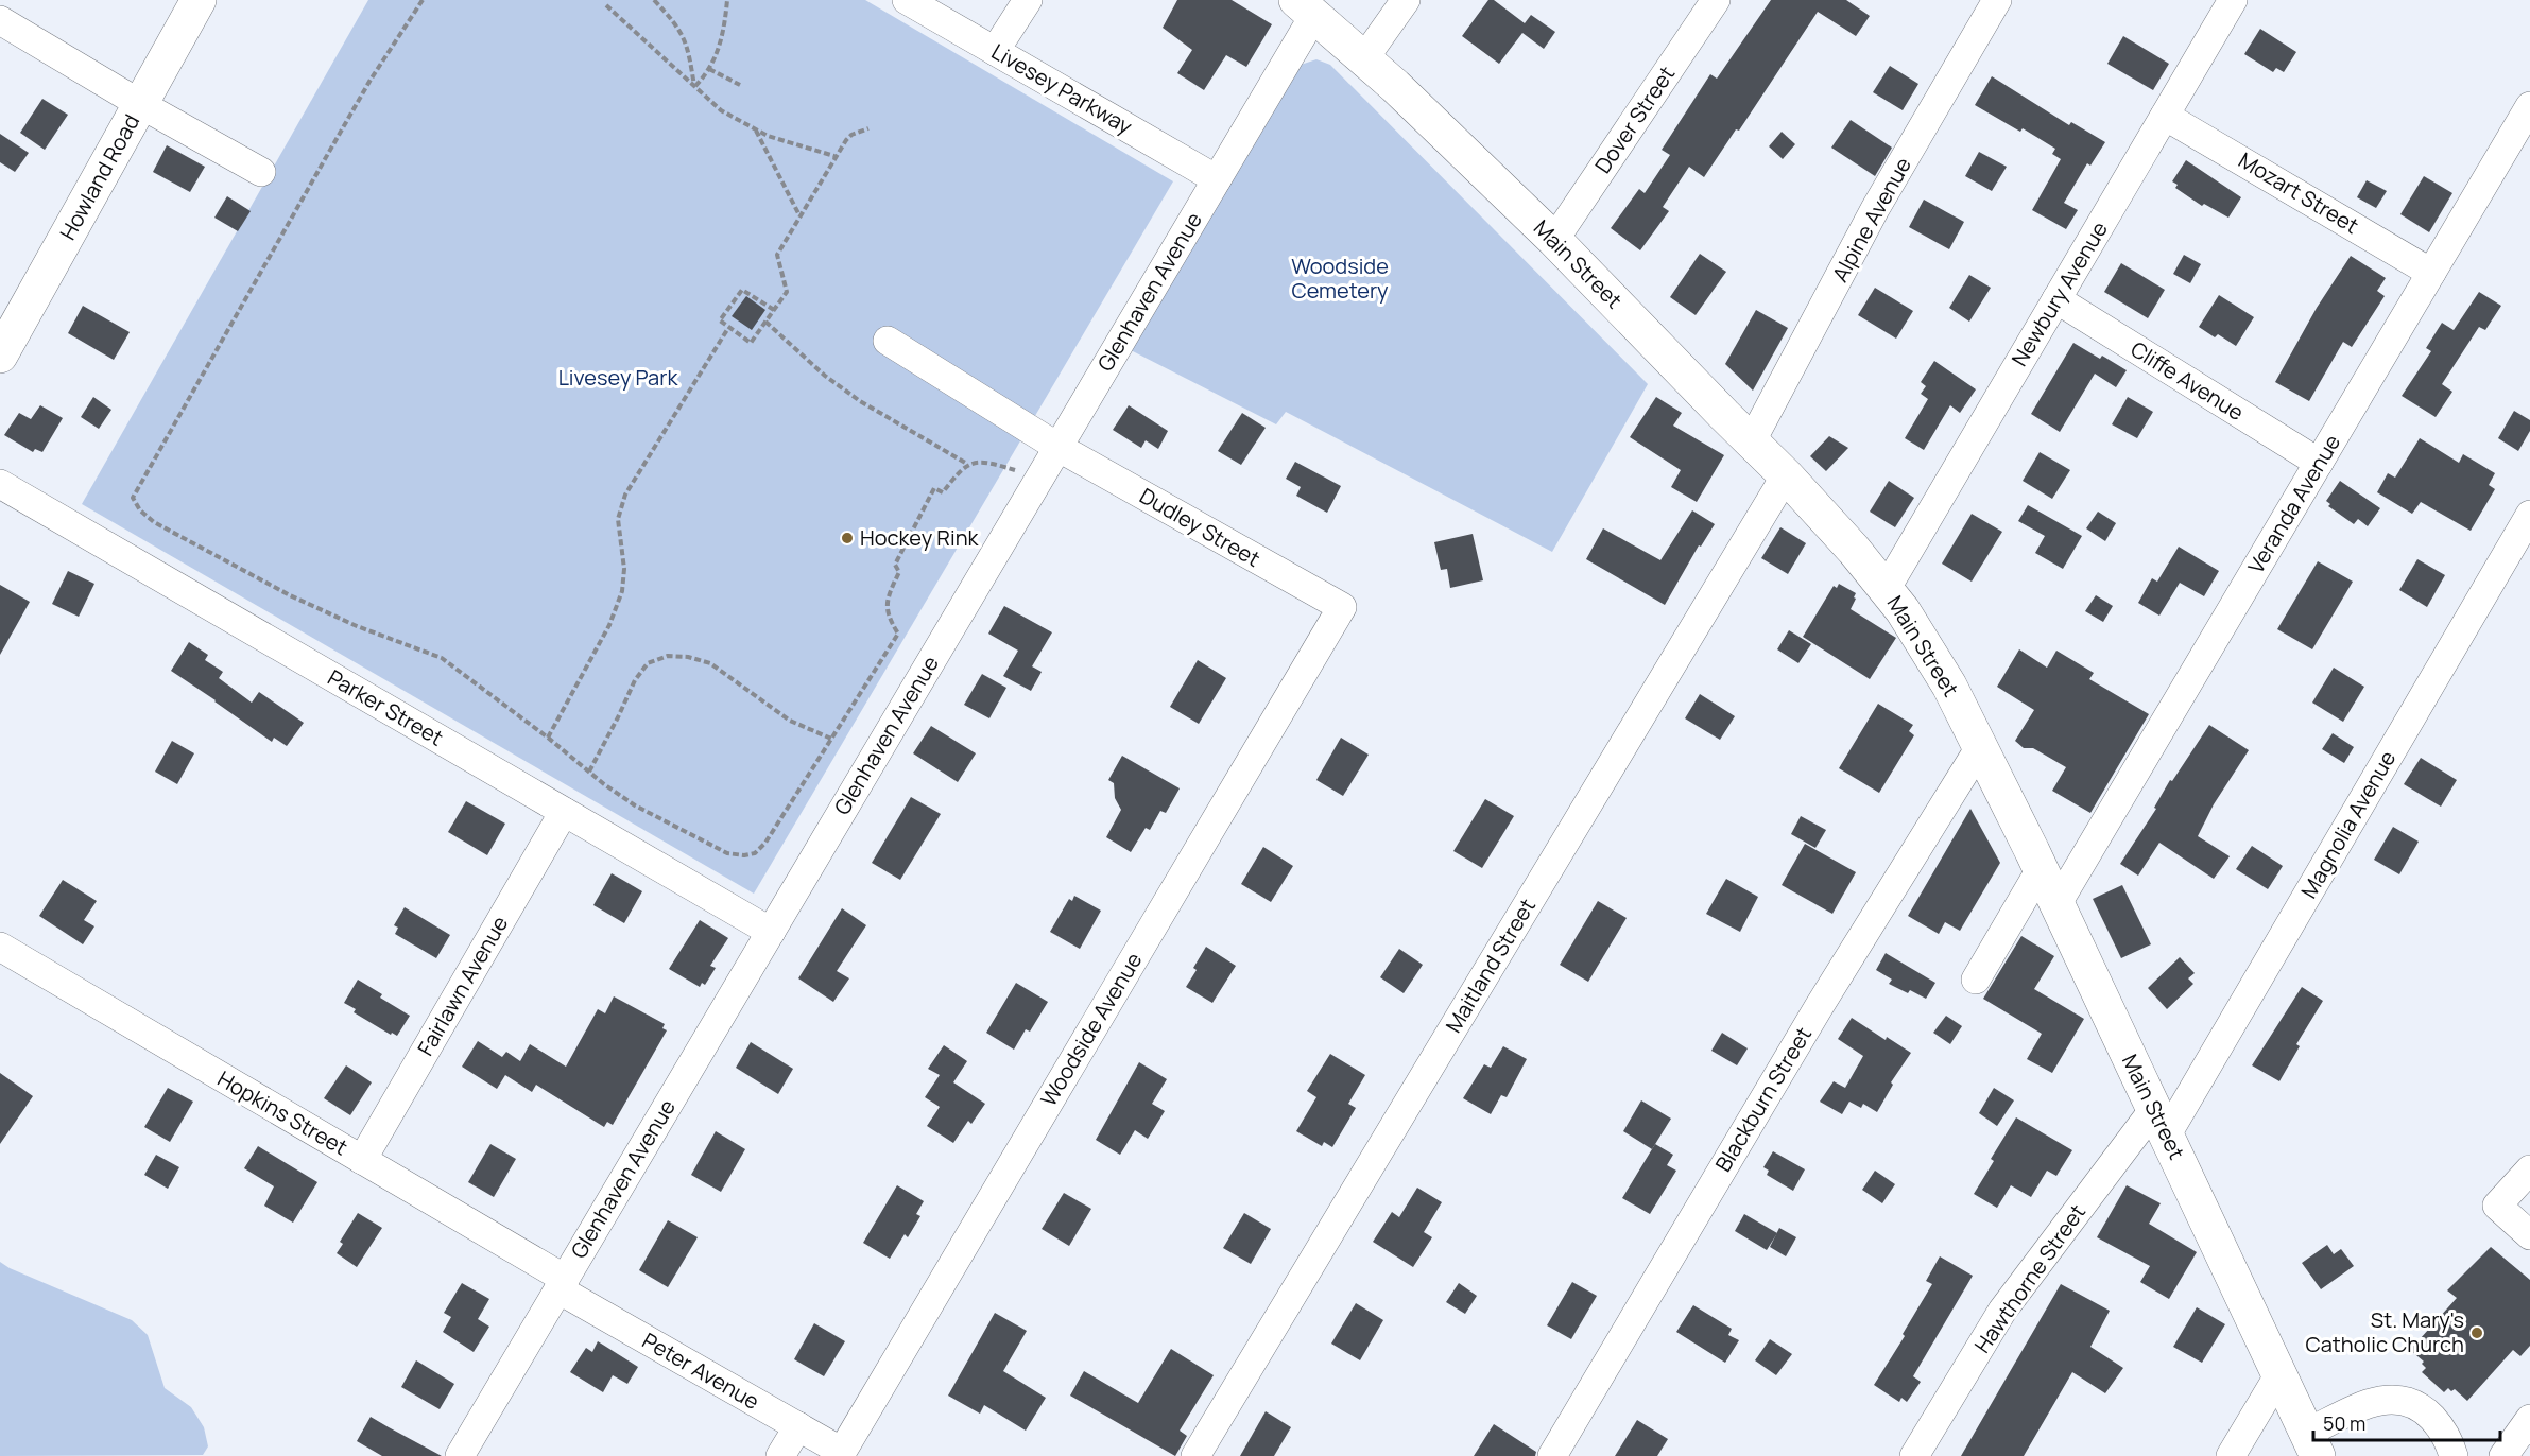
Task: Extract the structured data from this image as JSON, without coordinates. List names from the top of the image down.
{
  "streets": {
    "main road": ["Howland Road", "Main Street"],
    "street": [
      "Livesey Parkway",
      "Dover Street",
      "Mozart Street",
      "Alpine Avenue",
      "Glenhaven Avenue",
      "Newbury Avenue",
      "Cliffe Avenue",
      "Veranda Avenue",
      "Dudley Street",
      "Parker Street",
      "Magnolia Avenue",
      "Maitland Street",
      "Fairlawn Avenue",
      "Woodside Avenue",
      "Blackburn Street",
      "Hopkins Street",
      "Hawthorne Street",
      "Peter Avenue"
    ]
  },
  "crossings": [
    ["Livesey Parkway", "Glenhaven Avenue"],
    ["Dover Street", "Main Street"],
    ["Mozart Street", "Newbury Avenue"],
    ["Mozart Street", "Veranda Avenue"],
    ["Alpine Avenue", "Main Street"],
    ["Main Street", "Glenhaven Avenue"],
    ["Main Street", "Newbury Avenue"],
    ["Main Street", "Veranda Avenue"],
    ["Main Street", "Magnolia Avenue"],
    ["Main Street", "Maitland Street"],
    ["Main Street", "Blackburn Street"],
    ["Main Street", "Hawthorne Street"],
    ["Glenhaven Avenue", "Dudley Street"],
    ["Glenhaven Avenue", "Parker Street"],
    ["Glenhaven Avenue", "Hopkins Street"],
    ["Glenhaven Avenue", "Peter Avenue"],
    ["Newbury Avenue", "Cliffe Avenue"],
    ["Cliffe Avenue", "Veranda Avenue"],
    ["Dudley Street", "Woodside Avenue"],
    ["Parker Street", "Fairlawn Avenue"],
    ["Magnolia Avenue", "Hawthorne Street"],
    ["Fairlawn Avenue", "Hopkins Street"],
    ["Woodside Avenue", "Peter Avenue"],
    ["Hopkins Street", "Peter Avenue"]
  ],
  "parks": ["Woodside Cemetery", "Livesey Park"],
  "places": ["Hockey Rink", "St. Mary's Catholic Church"],
  "scale_bar": "50 m"
}
